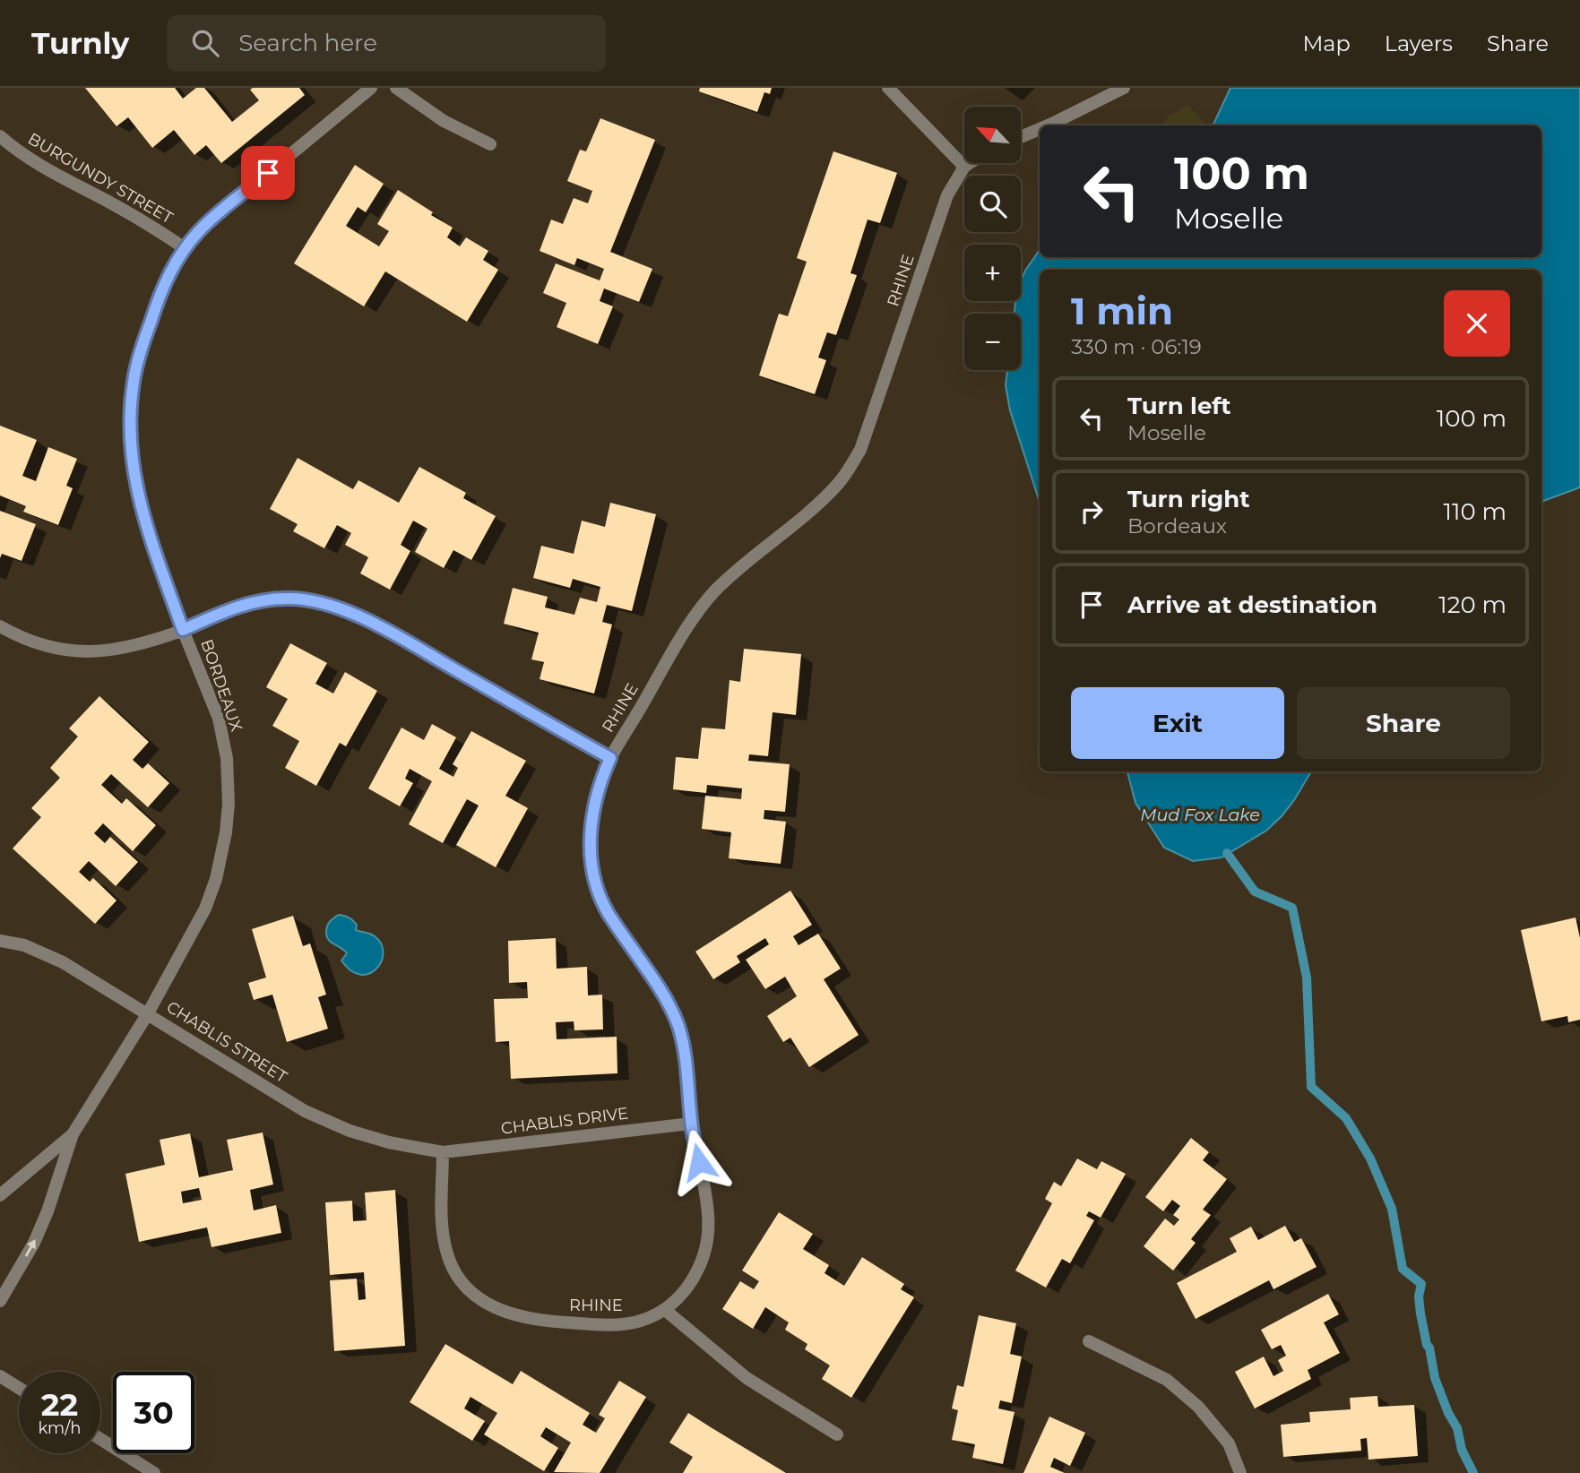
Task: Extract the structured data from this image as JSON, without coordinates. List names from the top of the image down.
{
  "streets": {
    "street": [
      "BURGUNDY STREET",
      "RHINE",
      "BORDEAUX",
      "CHABLIS STREET",
      "CHABLIS DRIVE"
    ]
  },
  "crossings": [
    ["BURGUNDY STREET", "BORDEAUX"],
    ["RHINE", "CHABLIS STREET"],
    ["RHINE", "CHABLIS DRIVE"],
    ["BORDEAUX", "CHABLIS STREET"],
    ["CHABLIS STREET", "CHABLIS DRIVE"]
  ],
  "water": ["Mud Fox Lake"],
  "north": "top left",
  "page": {
    "header": "Turnly",
    "search": "Search here",
    "nav": ["Map", "Layers", "Share"],
    "map_buttons": ["+", "−"],
    "turn": ["100 m", "Moselle"],
    "heading": ["1 min", "330 m · 06:19"],
    "list": [
      {
        "name": "Turn left",
        "note": "Moselle",
        "value": "100 m"
      },
      {
        "name": "Turn right",
        "note": "Bordeaux",
        "value": "110 m"
      },
      {
        "name": "Arrive at destination",
        "value": "120 m"
      }
    ],
    "buttons": ["Exit", "Share"],
    "speed": "22 km/h",
    "limit": "30"
  }
}
